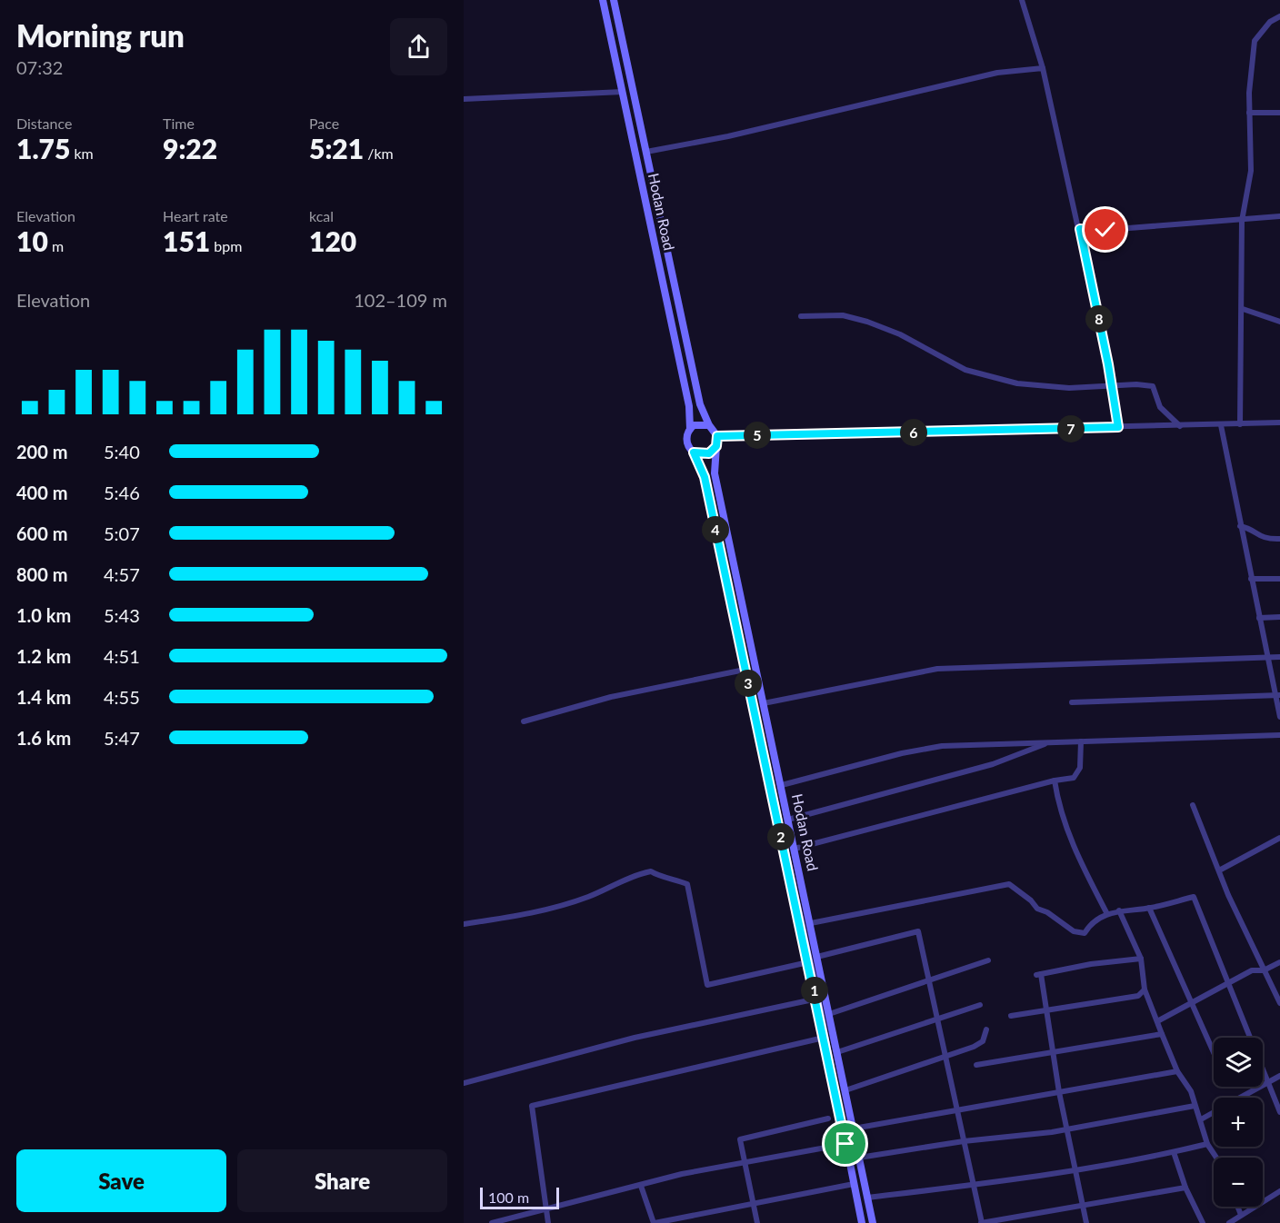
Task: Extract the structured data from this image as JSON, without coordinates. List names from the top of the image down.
{
  "streets": {
    "main road": ["Hodan Road"]
  },
  "scale_bar": "100 m",
  "page": {
    "heading": ["Morning run", "07:32"],
    "stats": [
      ["Distance", "1.75 km"],
      ["Time", "9:22"],
      ["Pace", "5:21 /km"],
      ["Elevation", "10 m"],
      ["Heart rate", "151 bpm"],
      ["kcal", "120"]
    ],
    "chart": ["Elevation", "102–109 m"],
    "pins": [
      "8",
      "7",
      "6",
      "5",
      "4",
      "3",
      "2",
      "1"
    ],
    "list": [
      {
        "name": "200 m",
        "note": "5:40"
      },
      {
        "name": "400 m",
        "note": "5:46"
      },
      {
        "name": "600 m",
        "note": "5:07"
      },
      {
        "name": "800 m",
        "note": "4:57"
      },
      {
        "name": "1.0 km",
        "note": "5:43"
      },
      {
        "name": "1.2 km",
        "note": "4:51"
      },
      {
        "name": "1.4 km",
        "note": "4:55"
      },
      {
        "name": "1.6 km",
        "note": "5:47"
      }
    ],
    "map_buttons": ["+", "−"],
    "buttons": ["Save", "Share"],
    "scale": "100 m"
  }
}
